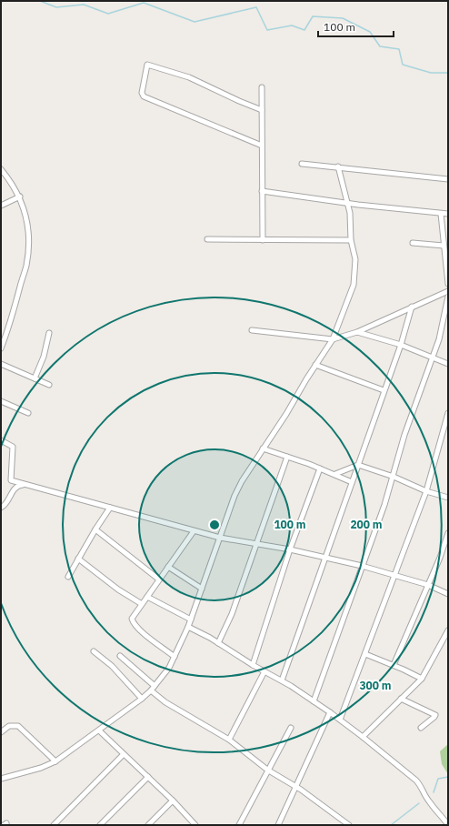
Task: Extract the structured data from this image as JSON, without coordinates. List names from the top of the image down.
{
  "scale_bar": "100 m",
  "rings": ["100 m", "200 m", "300 m"]
}
